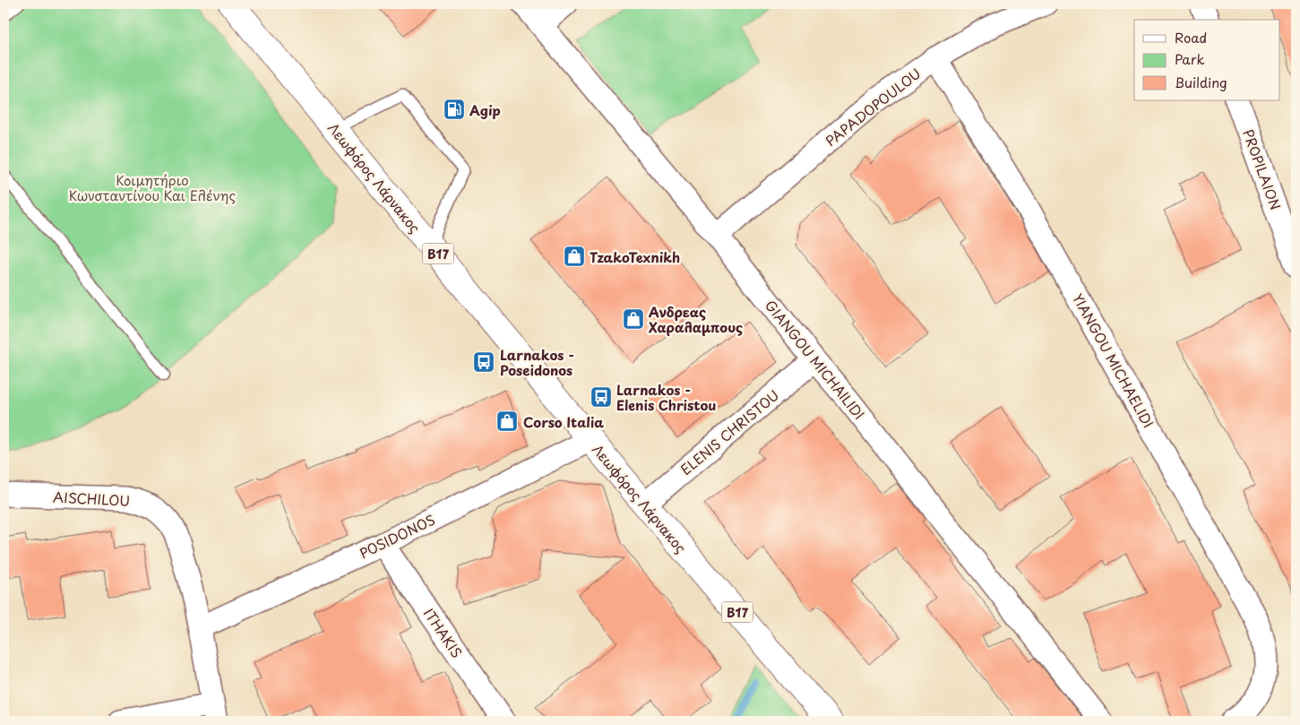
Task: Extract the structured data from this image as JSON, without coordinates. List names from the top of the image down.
{
  "streets": {
    "main road": ["Λεωφόρος Λάρνακος", "B17"],
    "street": [
      "PAPADOPOULOU",
      "PROPILAION",
      "GIANGOU MICHAILIDI",
      "YIANGOU MICHAELIDI",
      "ELENIS CHRISTOU",
      "AISCHILOU",
      "POSIDONOS",
      "ITHAKIS"
    ]
  },
  "crossings": [
    ["PAPADOPOULOU", "GIANGOU MICHAILIDI"],
    ["PAPADOPOULOU", "YIANGOU MICHAELIDI"],
    ["Λεωφόρος Λάρνακος", "ELENIS CHRISTOU"],
    ["Λεωφόρος Λάρνακος", "POSIDONOS"],
    ["GIANGOU MICHAILIDI", "ELENIS CHRISTOU"],
    ["AISCHILOU", "POSIDONOS"],
    ["POSIDONOS", "ITHAKIS"]
  ],
  "parks": ["Κοιμητήριο Κωνσταντίνου Και Ελένης"],
  "places": {
    "fuel station": ["Agip"],
    "shop": ["TzakoTexnikh", "Ανδρεας Χαραλαμπους", "Corso Italia"],
    "bus stop": ["Larnakos - Poseidonos", "Larnakos - Elenis Christou"]
  },
  "legend": ["Road", "Park", "Building"]
}
